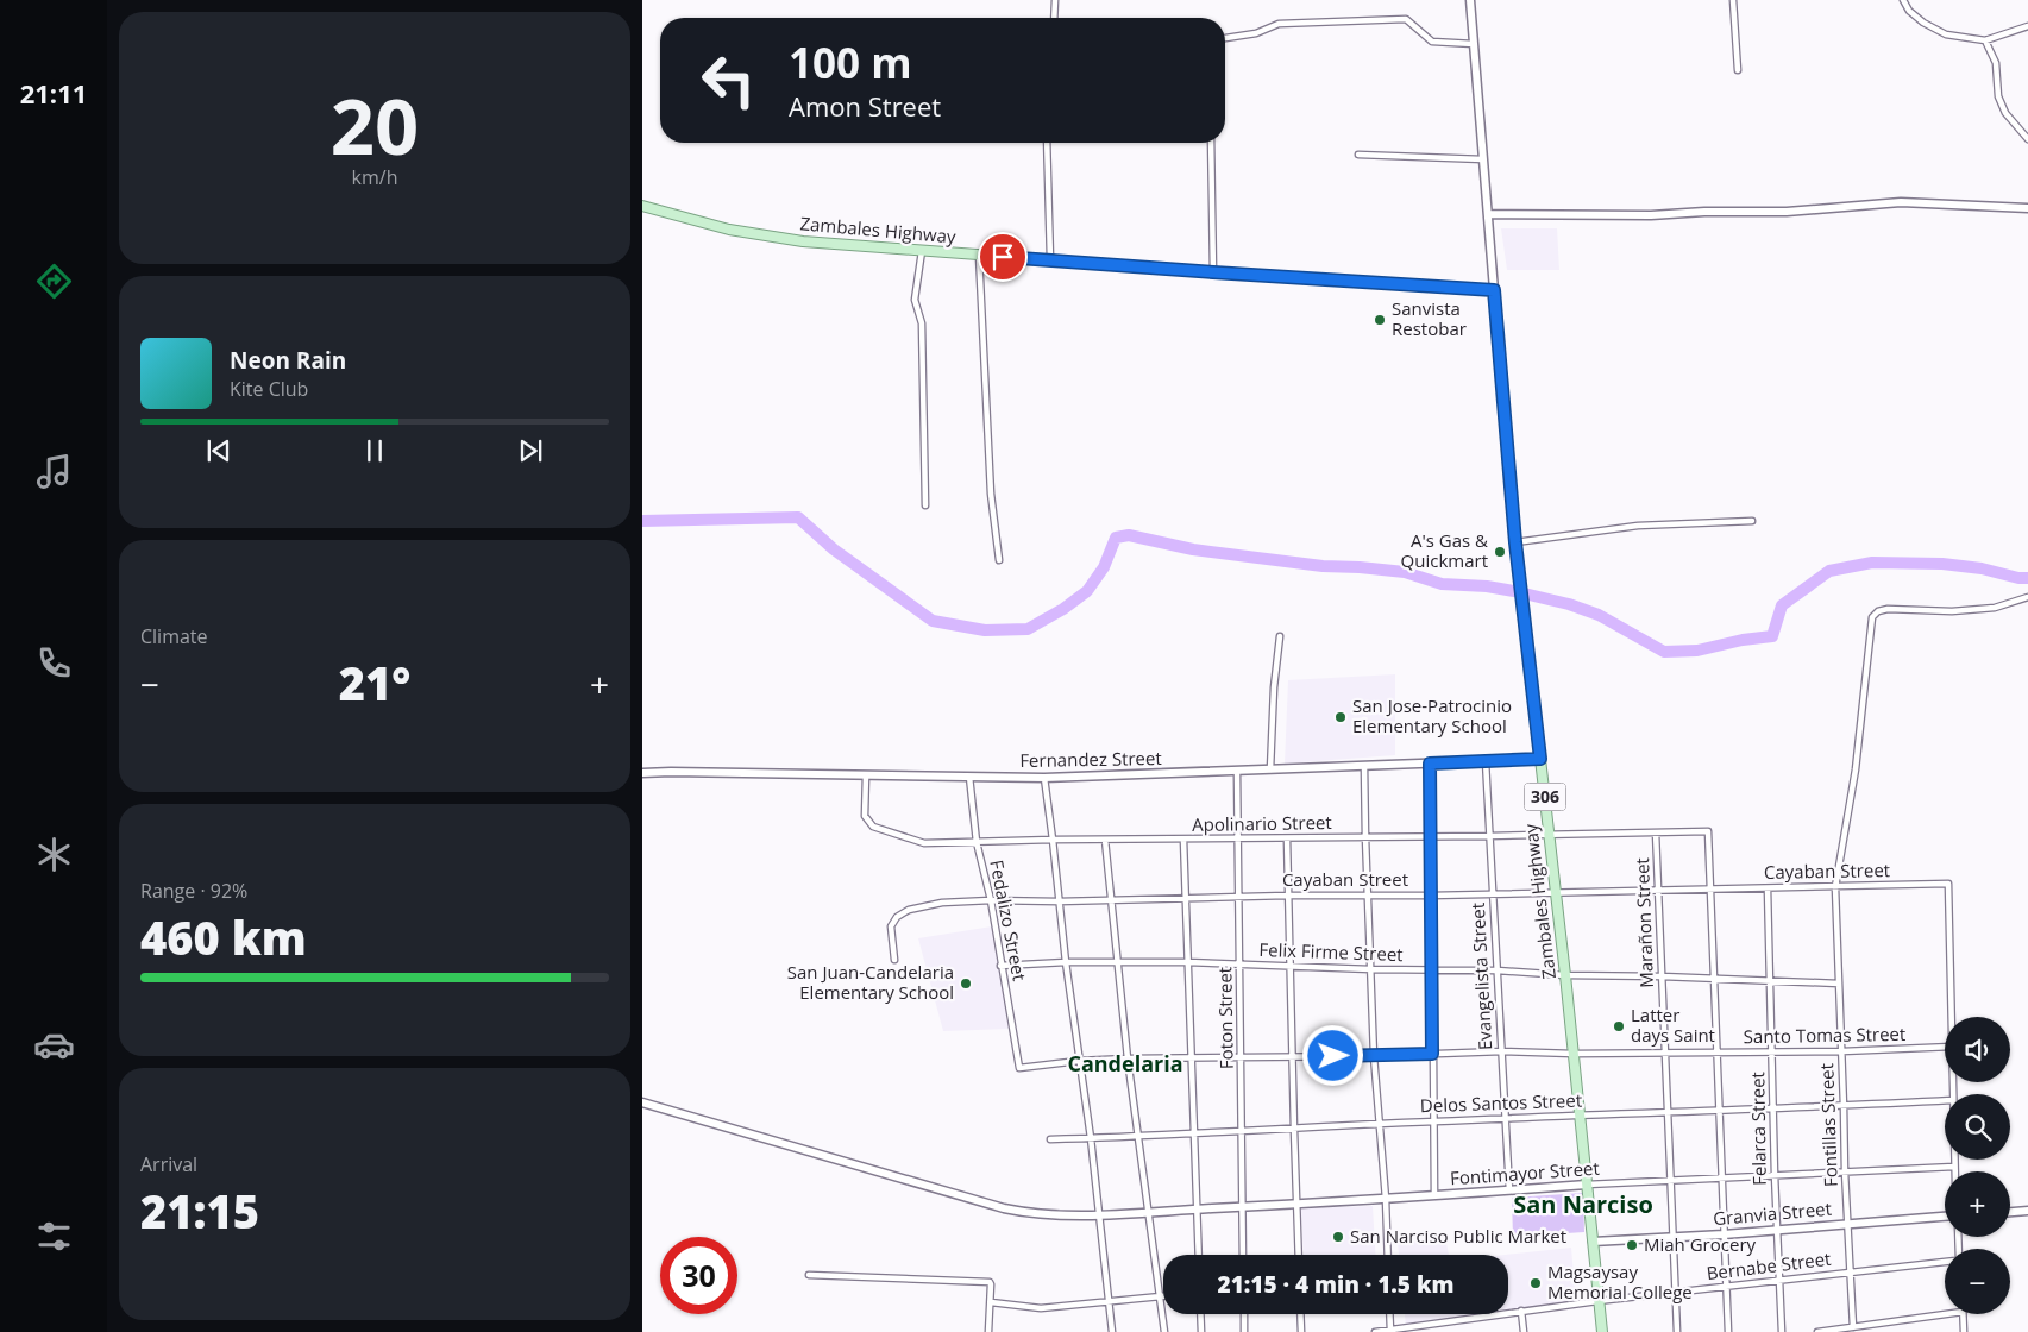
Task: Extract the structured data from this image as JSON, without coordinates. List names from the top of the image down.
{
  "streets": {
    "main road": ["Zambales Highway", "306"],
    "street": [
      "Fernandez Street",
      "Apolinario Street",
      "Cayaban Street",
      "Fedalizo Street",
      "Marañon Street",
      "Felix Firme Street",
      "Evangelista Street",
      "Foton Street",
      "Santo Tomas Street",
      "Delos Santos Street",
      "Fontillas Street",
      "Felarca Street",
      "Fontimayor Street",
      "Granvia Street",
      "Bernabe Street"
    ]
  },
  "crossings": [
    ["Zambales Highway", "Fernandez Street"],
    ["Zambales Highway", "Apolinario Street"],
    ["Zambales Highway", "Cayaban Street"],
    ["Zambales Highway", "Felix Firme Street"],
    ["Zambales Highway", "Santo Tomas Street"],
    ["Zambales Highway", "Delos Santos Street"],
    ["Zambales Highway", "Fontimayor Street"],
    ["Zambales Highway", "Granvia Street"],
    ["Zambales Highway", "Bernabe Street"],
    ["Fernandez Street", "Apolinario Street"],
    ["Fernandez Street", "Fedalizo Street"],
    ["Fernandez Street", "Evangelista Street"],
    ["Fernandez Street", "Foton Street"],
    ["Apolinario Street", "Cayaban Street"],
    ["Apolinario Street", "Fedalizo Street"],
    ["Apolinario Street", "Marañon Street"],
    ["Apolinario Street", "Evangelista Street"],
    ["Apolinario Street", "Foton Street"],
    ["Cayaban Street", "Fedalizo Street"],
    ["Cayaban Street", "Marañon Street"],
    ["Cayaban Street", "Evangelista Street"],
    ["Cayaban Street", "Foton Street"],
    ["Cayaban Street", "Fontillas Street"],
    ["Cayaban Street", "Felarca Street"],
    ["Fedalizo Street", "Felix Firme Street"],
    ["Fedalizo Street", "Santo Tomas Street"],
    ["Marañon Street", "Felix Firme Street"],
    ["Marañon Street", "Santo Tomas Street"],
    ["Marañon Street", "Delos Santos Street"],
    ["Marañon Street", "Fontimayor Street"],
    ["Marañon Street", "Granvia Street"],
    ["Marañon Street", "Bernabe Street"],
    ["Felix Firme Street", "Evangelista Street"],
    ["Felix Firme Street", "Foton Street"],
    ["Felix Firme Street", "Fontillas Street"],
    ["Felix Firme Street", "Felarca Street"],
    ["Evangelista Street", "Santo Tomas Street"],
    ["Evangelista Street", "Delos Santos Street"],
    ["Evangelista Street", "Fontimayor Street"],
    ["Foton Street", "Santo Tomas Street"],
    ["Foton Street", "Delos Santos Street"],
    ["Foton Street", "Fontimayor Street"],
    ["Santo Tomas Street", "Fontillas Street"],
    ["Santo Tomas Street", "Felarca Street"],
    ["Delos Santos Street", "Fontillas Street"],
    ["Delos Santos Street", "Felarca Street"],
    ["Fontillas Street", "Fontimayor Street"],
    ["Fontillas Street", "Granvia Street"],
    ["Fontillas Street", "Bernabe Street"],
    ["Felarca Street", "Fontimayor Street"],
    ["Felarca Street", "Granvia Street"],
    ["Felarca Street", "Bernabe Street"]
  ],
  "districts": ["Candelaria", "San Narciso"],
  "places": [
    "Sanvista Restobar",
    "A's Gas & Quickmart",
    "San Jose-Patrocinio Elementary School",
    "San Juan-Candelaria Elementary School",
    "Latter days Saint",
    "San Narciso Public Market",
    "Miah Grocery",
    "Magsaysay Memorial College"
  ],
  "page": {
    "tabs": "21:11",
    "tile": [
      ["20", "km/h"],
      "Climate",
      ["Range · 92%", "460 km"],
      ["Arrival", "21:15"]
    ],
    "turn": ["100 m", "Amon Street"],
    "song": ["Neon Rain", "Kite Club"],
    "heat": ["−", "21°", "+"],
    "map_buttons": ["+", "−"],
    "limit": "30",
    "trip": "21:15 · 4 min · 1.5 km"
  }
}
